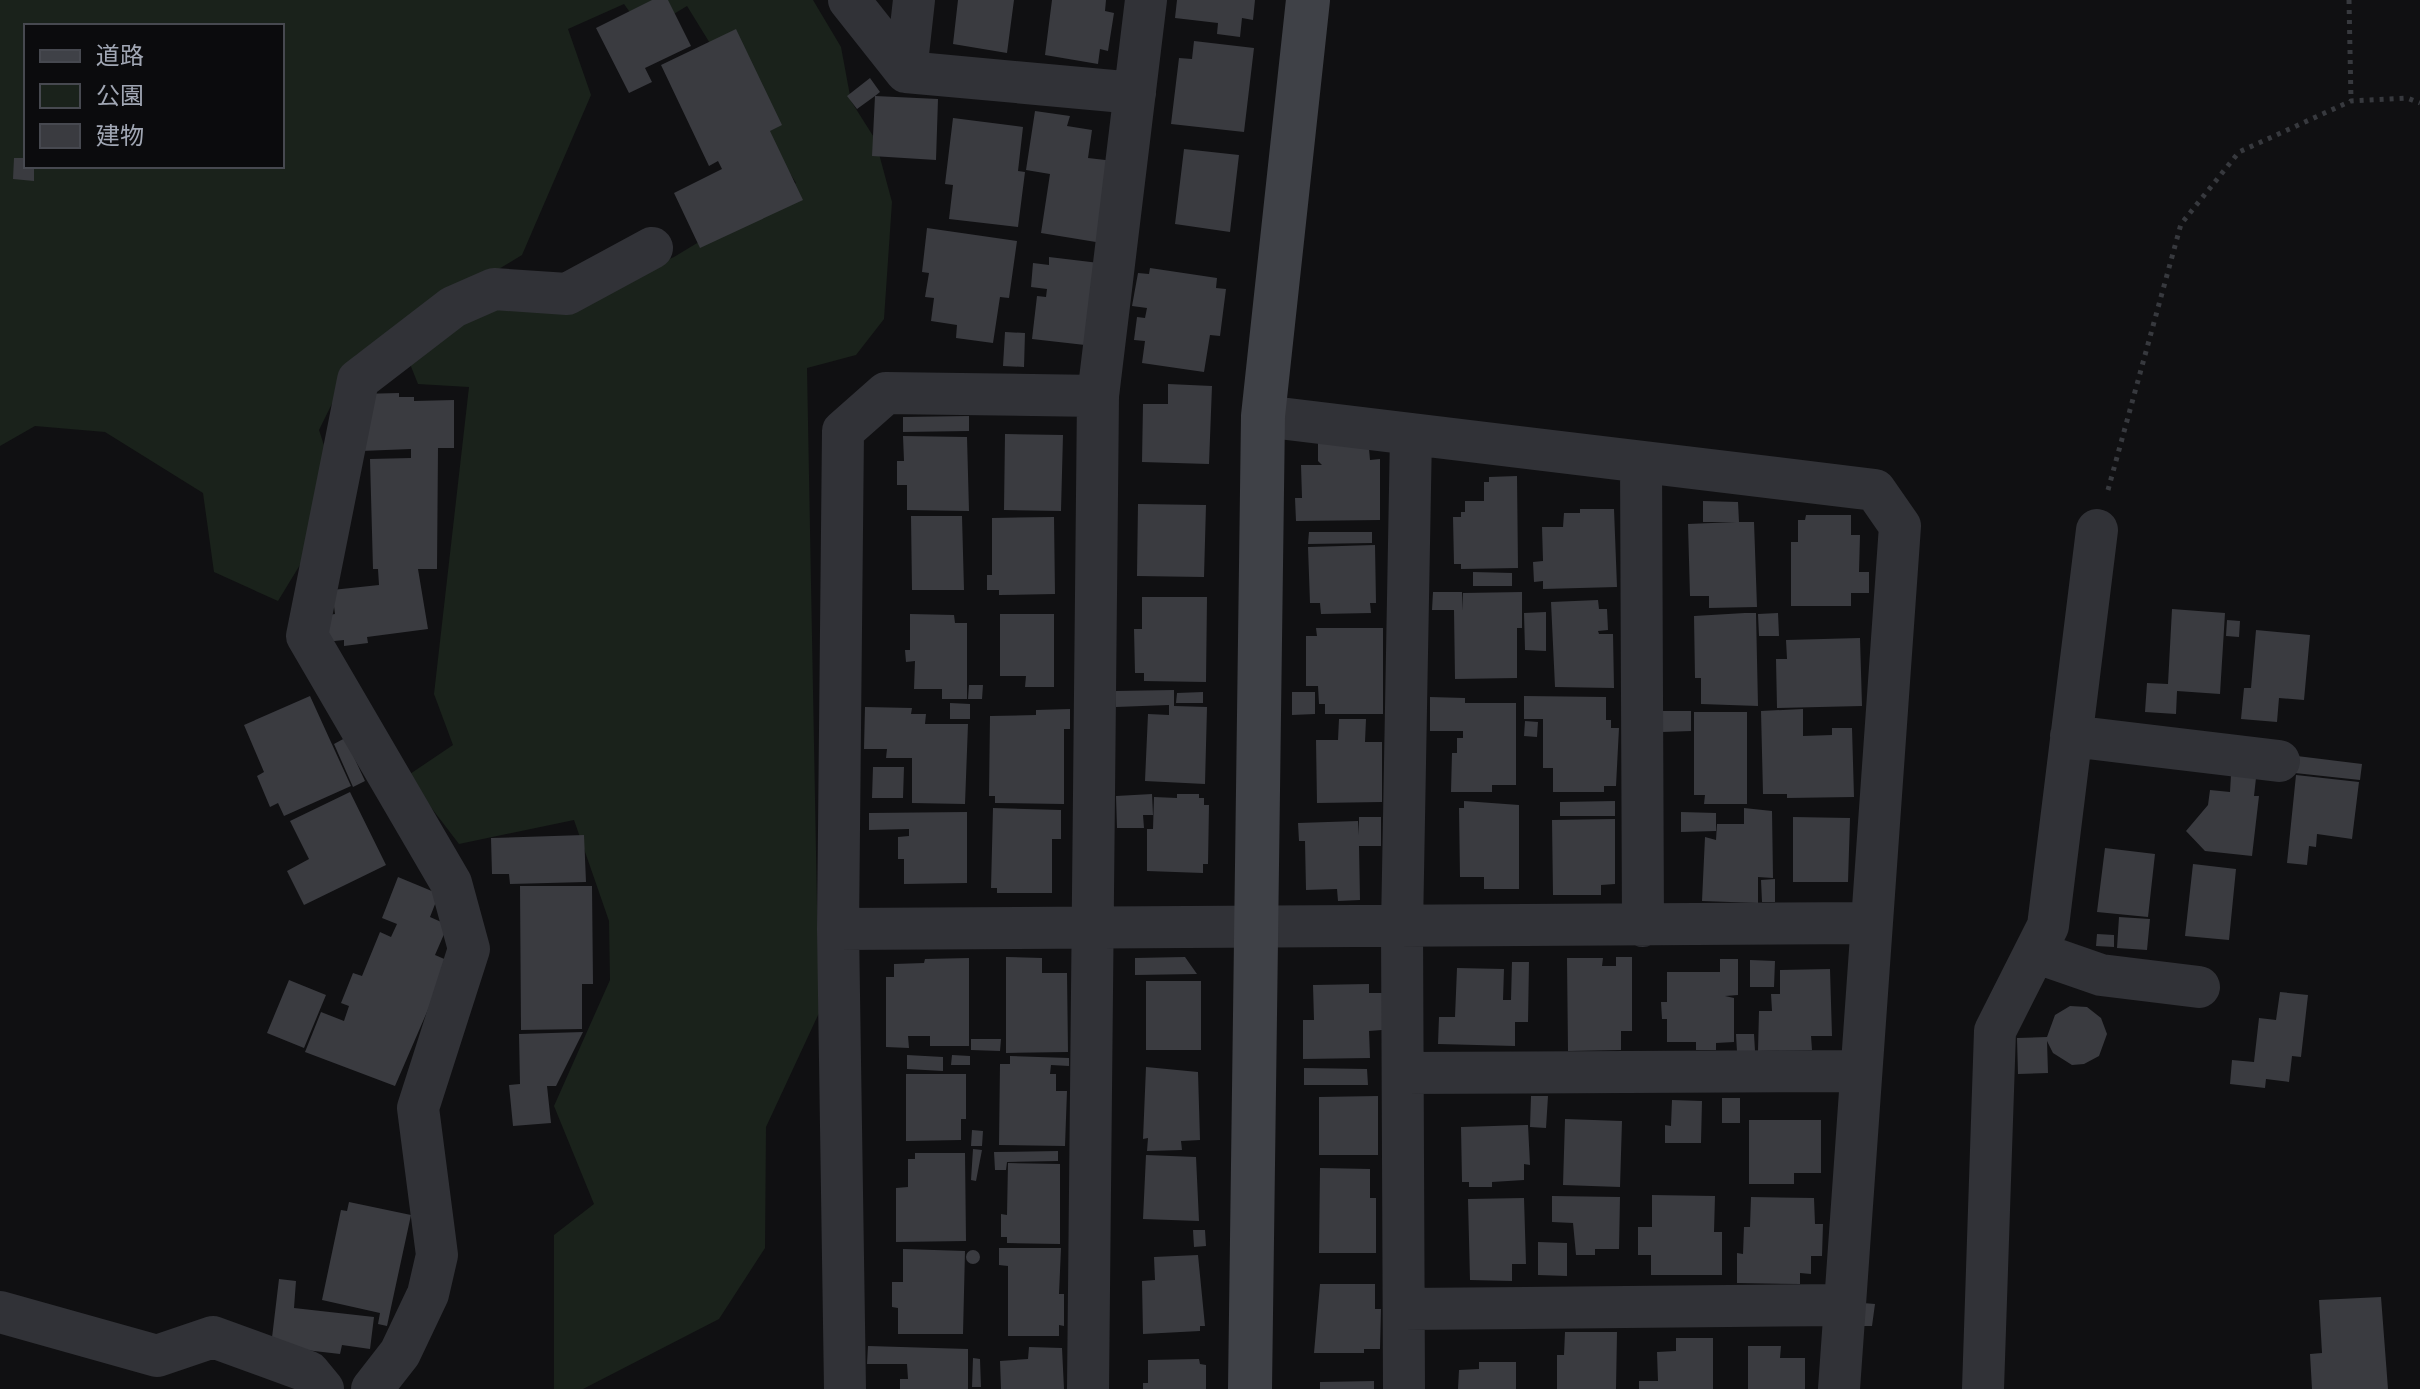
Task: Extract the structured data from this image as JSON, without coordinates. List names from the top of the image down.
{
  "legend": ["道路", "公園", "建物"]
}
